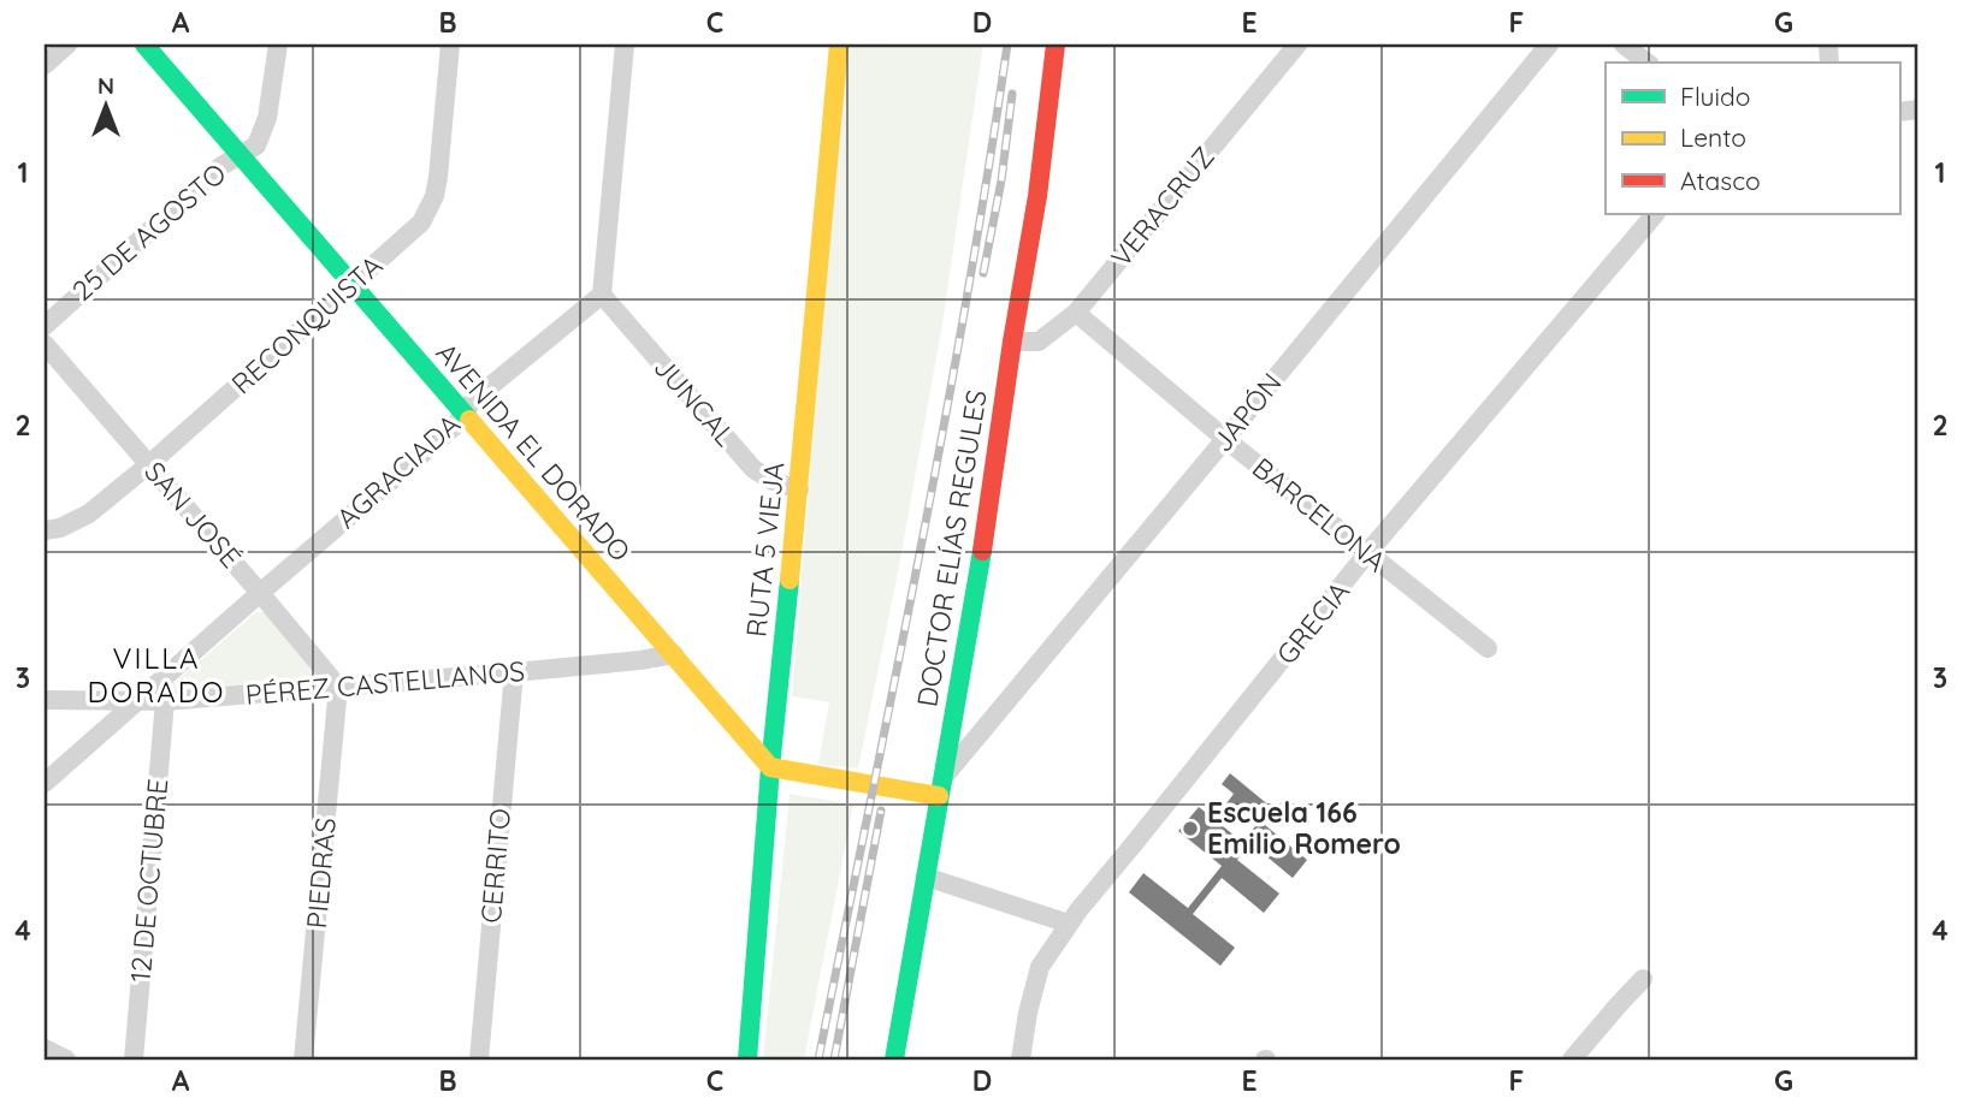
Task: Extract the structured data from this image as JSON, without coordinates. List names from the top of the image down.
{
  "streets": {
    "street": [
      "VERACRUZ",
      "25 DE AGOSTO",
      "RECONQUISTA",
      "JUNCAL",
      "JAPÓN",
      "AVENIDA EL DORADO",
      "AGRACIADA",
      "SAN JOSÉ",
      "BARCELONA",
      "DOCTOR ELÍAS REGULES",
      "RUTA 5 VIEJA",
      "GRECIA",
      "PÉREZ CASTELLANOS",
      "CERRITO",
      "PIEDRAS",
      "12 DE OCTUBRE"
    ]
  },
  "crossings": [
    ["VERACRUZ", "BARCELONA"],
    ["VERACRUZ", "DOCTOR ELÍAS REGULES"],
    ["25 DE AGOSTO", "AVENIDA EL DORADO"],
    ["RECONQUISTA", "AVENIDA EL DORADO"],
    ["RECONQUISTA", "SAN JOSÉ"],
    ["JUNCAL", "AGRACIADA"],
    ["JUNCAL", "RUTA 5 VIEJA"],
    ["JAPÓN", "BARCELONA"],
    ["JAPÓN", "DOCTOR ELÍAS REGULES"],
    ["AVENIDA EL DORADO", "AGRACIADA"],
    ["AVENIDA EL DORADO", "RUTA 5 VIEJA"],
    ["AVENIDA EL DORADO", "PÉREZ CASTELLANOS"],
    ["AGRACIADA", "SAN JOSÉ"],
    ["AGRACIADA", "PÉREZ CASTELLANOS"],
    ["SAN JOSÉ", "PÉREZ CASTELLANOS"],
    ["SAN JOSÉ", "PIEDRAS"],
    ["BARCELONA", "GRECIA"],
    ["PÉREZ CASTELLANOS", "CERRITO"],
    ["PÉREZ CASTELLANOS", "PIEDRAS"],
    ["PÉREZ CASTELLANOS", "12 DE OCTUBRE"]
  ],
  "districts": ["VILLA DORADO"],
  "places": ["Escuela 166 Emilio Romero"],
  "legend": ["Fluido", "Lento", "Atasco"],
  "north": "top",
  "grid": {
    "columns": [
      "A",
      "B",
      "C",
      "D",
      "E",
      "F",
      "G"
    ],
    "rows": [
      "1",
      "2",
      "3",
      "4"
    ]
  }
}
